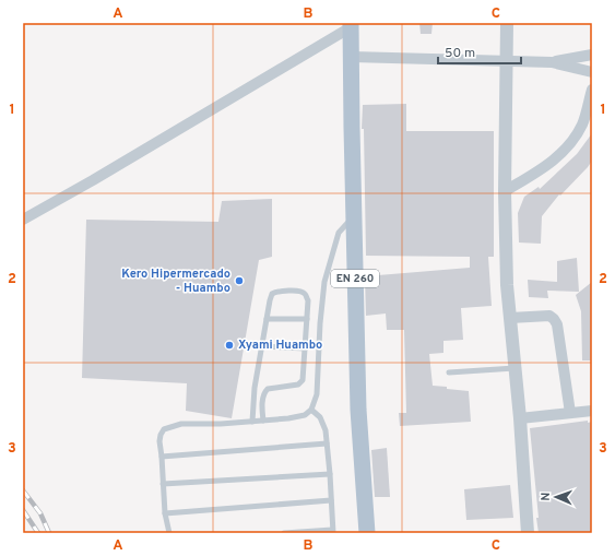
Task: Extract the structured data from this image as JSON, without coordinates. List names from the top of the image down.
{
  "streets": {
    "main road": ["EN 260"]
  },
  "places": ["Kero Hipermercado - Huambo", "Xyami Huambo"],
  "scale_bar": "50 m",
  "north": "left",
  "grid": {
    "columns": ["A", "B", "C"],
    "rows": ["1", "2", "3"]
  }
}
